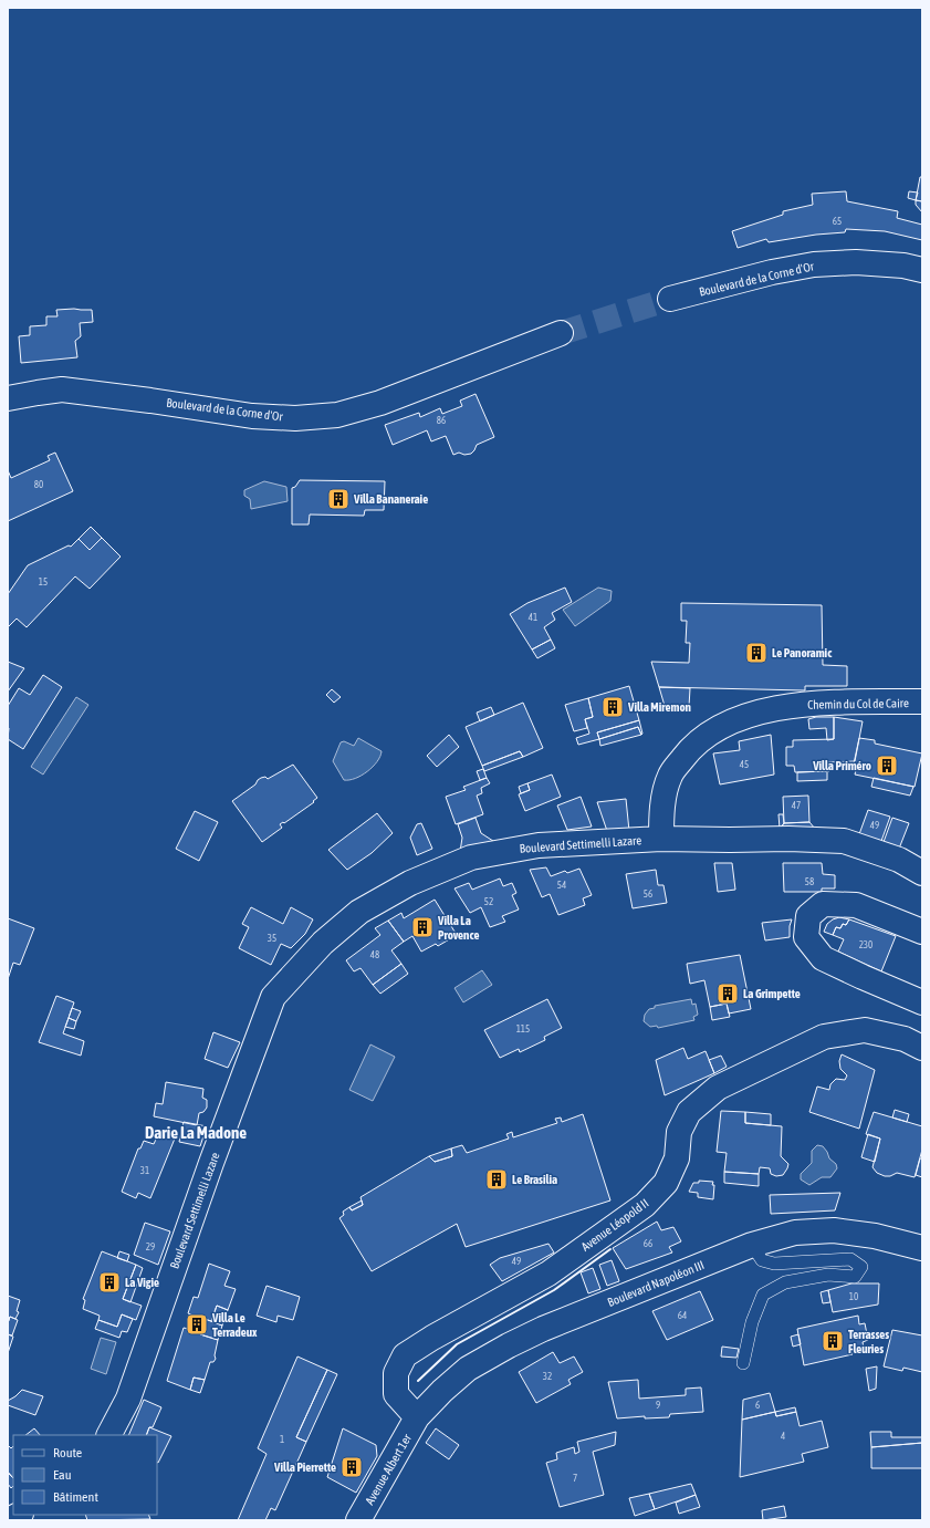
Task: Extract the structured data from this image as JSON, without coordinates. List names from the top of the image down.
{
  "streets": {
    "street": [
      "Boulevard de la Corne d'Or",
      "Chemin du Col de Caire",
      "Boulevard Settimelli Lazare",
      "Avenue Léopold II",
      "Boulevard Napoléon III",
      "Avenue Albert 1er"
    ]
  },
  "crossings": [
    ["Chemin du Col de Caire", "Boulevard Settimelli Lazare"],
    ["Avenue Léopold II", "Boulevard Napoléon III"],
    ["Avenue Léopold II", "Avenue Albert 1er"],
    ["Boulevard Napoléon III", "Avenue Albert 1er"]
  ],
  "districts": ["Darie La Madone"],
  "places": {
    "building": [
      "Villa Bananeraie",
      "Le Panoramic",
      "Villa Miremon",
      "Villa Priméro",
      "Villa La Provence",
      "La Grimpette",
      "Le Brasilia",
      "La Vigie",
      "Villa Le Terradeux",
      "Terrasses Fleuries",
      "Villa Pierrette"
    ]
  },
  "house_numbers": [
    "65",
    "86",
    "80",
    "15",
    "41",
    "45",
    "47",
    "49",
    "58",
    "54",
    "56",
    "52",
    "35",
    "230",
    "48",
    "115",
    "31",
    "66",
    "29",
    "49",
    "10",
    "64",
    "32",
    "9",
    "6",
    "4",
    "1",
    "7"
  ],
  "legend": ["Route", "Eau", "Bâtiment"]
}
